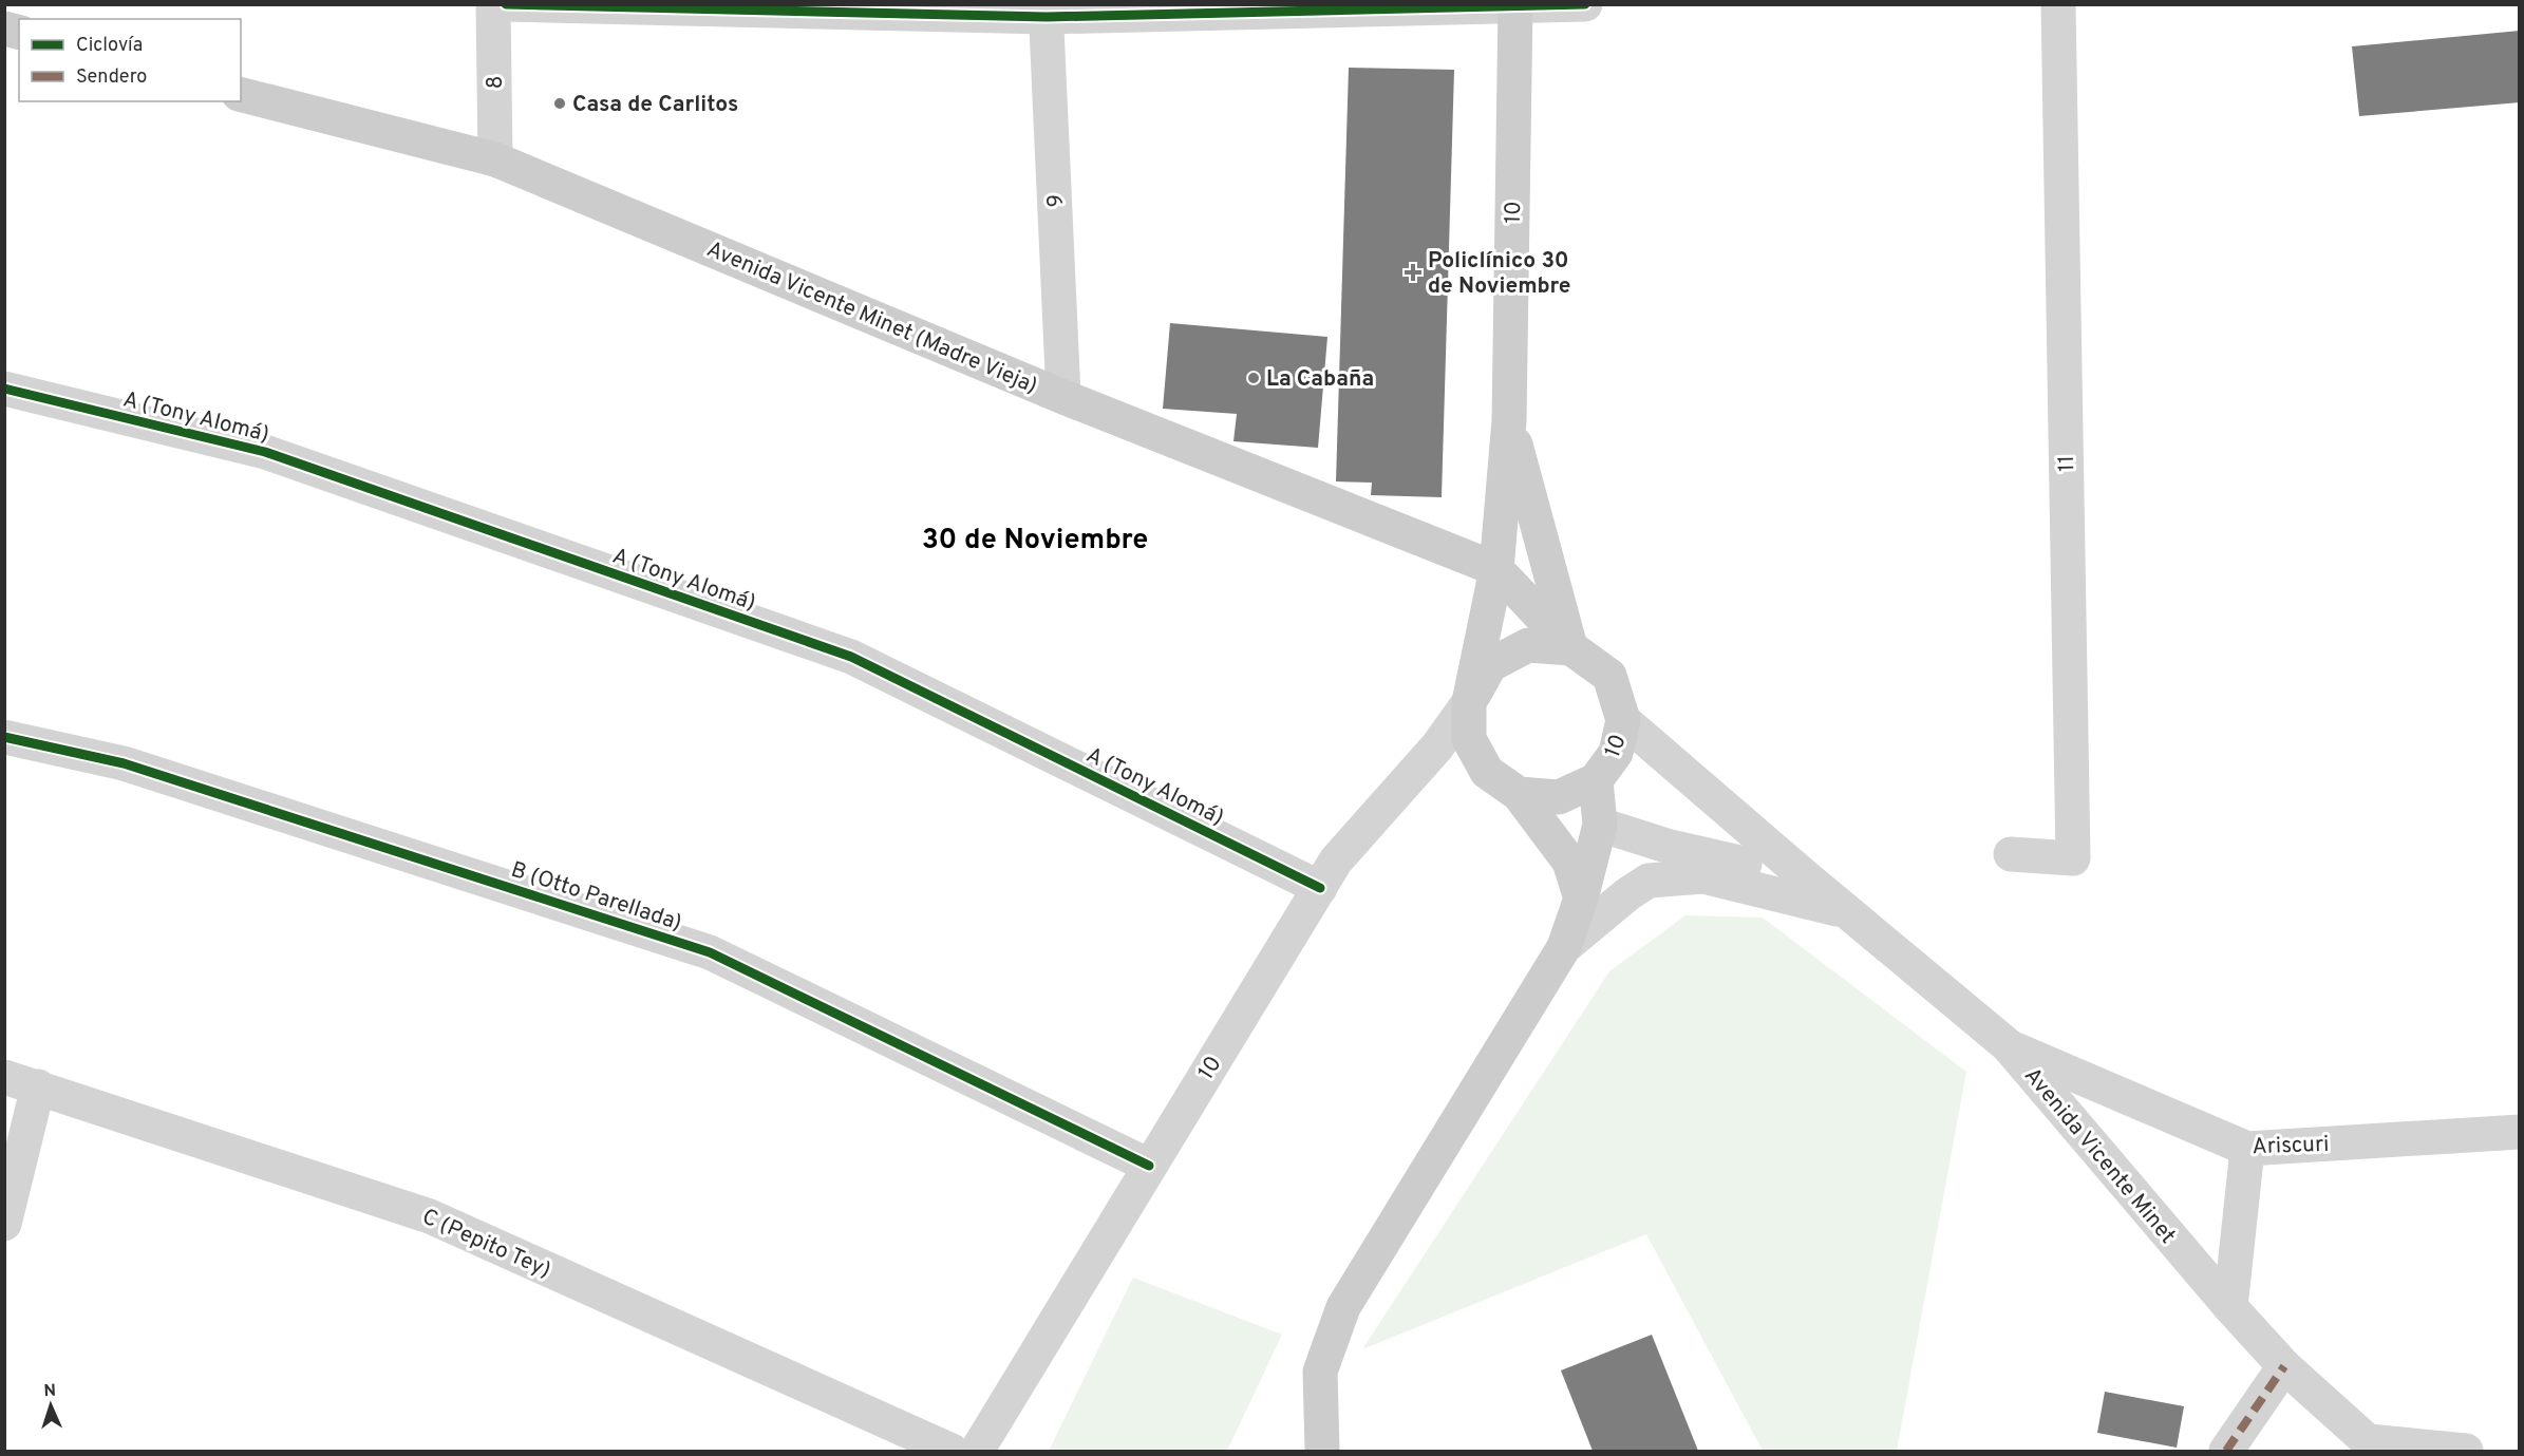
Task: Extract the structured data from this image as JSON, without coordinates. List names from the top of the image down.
{
  "streets": {
    "main road": ["10", "Avenida Vicente Minet (Madre Vieja)"],
    "street": [
      "8",
      "9",
      "A (Tony Alomá)",
      "11",
      "B (Otto Parellada)",
      "Ariscuri",
      "Avenida Vicente Minet",
      "C (Pepito Tey)"
    ]
  },
  "crossings": [
    ["8", "Avenida Vicente Minet (Madre Vieja)"],
    ["9", "Avenida Vicente Minet (Madre Vieja)"],
    ["10", "Avenida Vicente Minet (Madre Vieja)"],
    ["10", "A (Tony Alomá)"],
    ["10", "B (Otto Parellada)"],
    ["10", "Avenida Vicente Minet"],
    ["Ariscuri", "Avenida Vicente Minet"]
  ],
  "districts": ["30 de Noviembre"],
  "places": {
    "other": ["Casa de Carlitos", "La Cabaña"],
    "health": ["Policlínico 30 de Noviembre"]
  },
  "legend": ["Ciclovía", "Sendero"],
  "north": "top"
}
